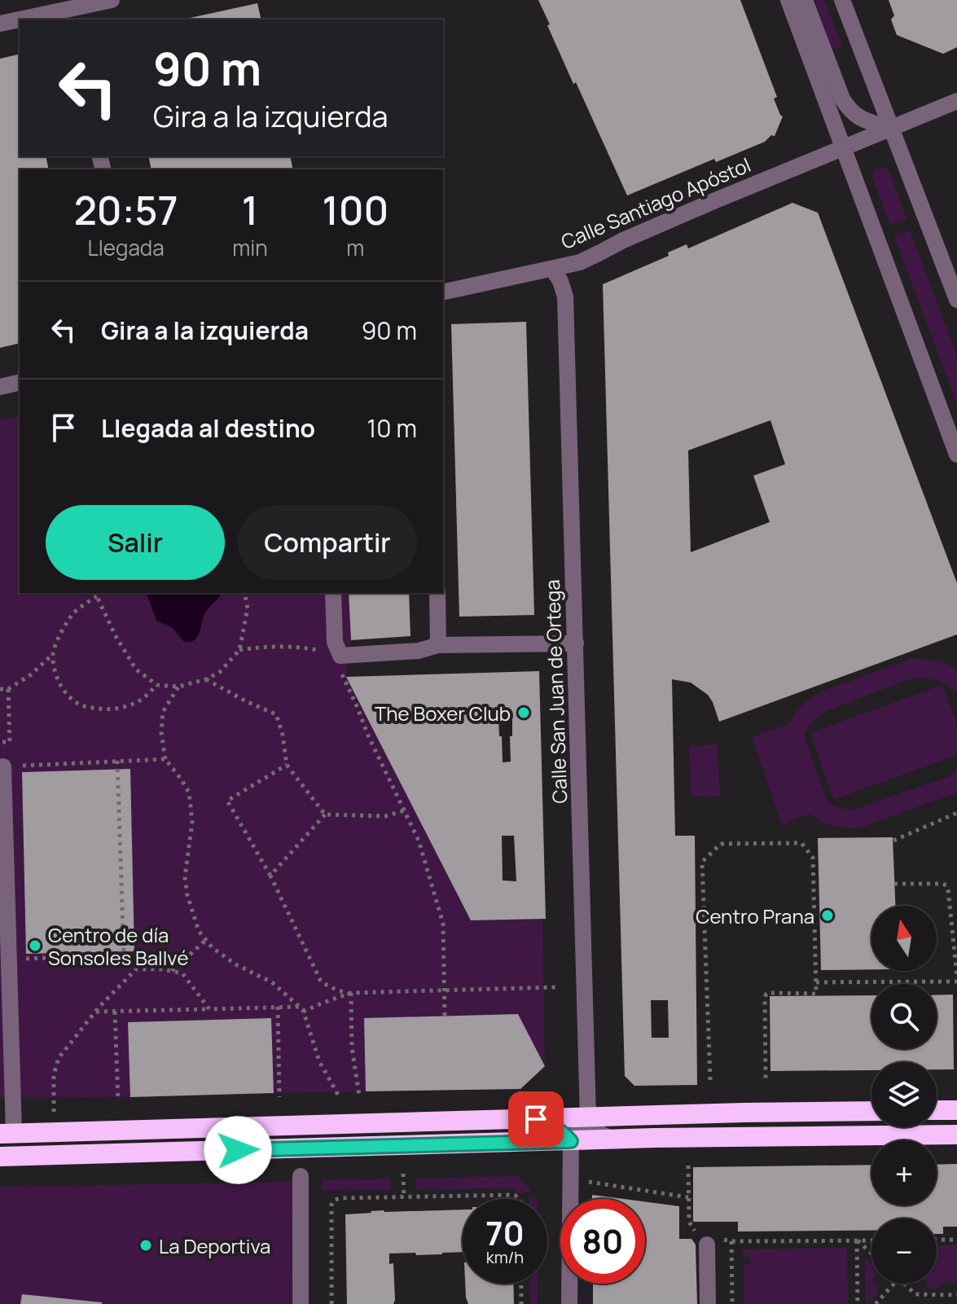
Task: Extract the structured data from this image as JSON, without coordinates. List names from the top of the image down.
{
  "streets": {
    "street": ["Calle Santiago Apóstol", "Calle San Juan de Ortega"]
  },
  "crossings": [
    ["Calle Santiago Apóstol", "Calle San Juan de Ortega"]
  ],
  "places": [
    "The Boxer Club",
    "Centro Prana",
    "Centro de día Sonsoles Ballvé",
    "La Deportiva"
  ],
  "north": "top",
  "page": {
    "turn": ["90 m", "Gira a la izquierda"],
    "eta": [
      "20:57",
      "Llegada",
      "1",
      "min",
      "100",
      "m"
    ],
    "list": [
      {
        "name": "Gira a la izquierda",
        "value": "90 m"
      },
      {
        "name": "Llegada al destino",
        "value": "10 m"
      }
    ],
    "buttons": ["Salir", "Compartir"],
    "map_buttons": ["+", "−"],
    "speed": "70 km/h",
    "limit": "80"
  }
}
